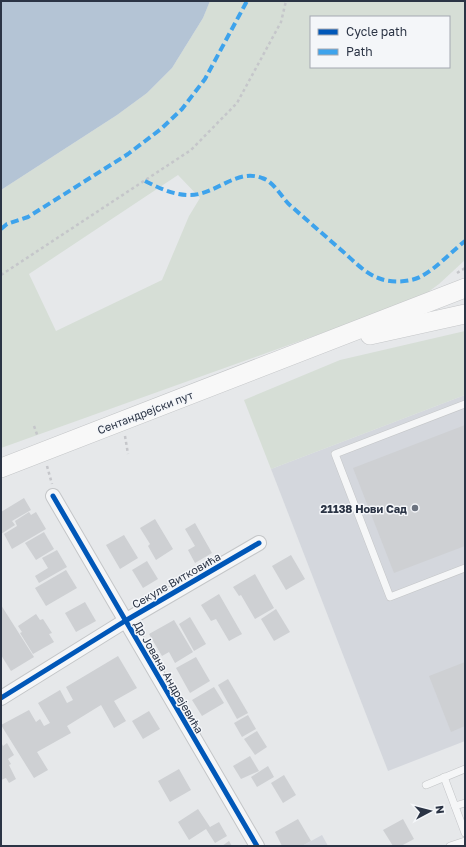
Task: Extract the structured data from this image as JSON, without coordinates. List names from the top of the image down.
{
  "streets": {
    "main road": ["Сентандрејски пут"],
    "street": ["Секуле Витковића", "Др Јована Андрејевића"]
  },
  "crossings": [
    ["Секуле Витковића", "Др Јована Андрејевића"]
  ],
  "places": ["21138 Нови Сад"],
  "legend": ["Cycle path", "Path"],
  "north": "right"
}
